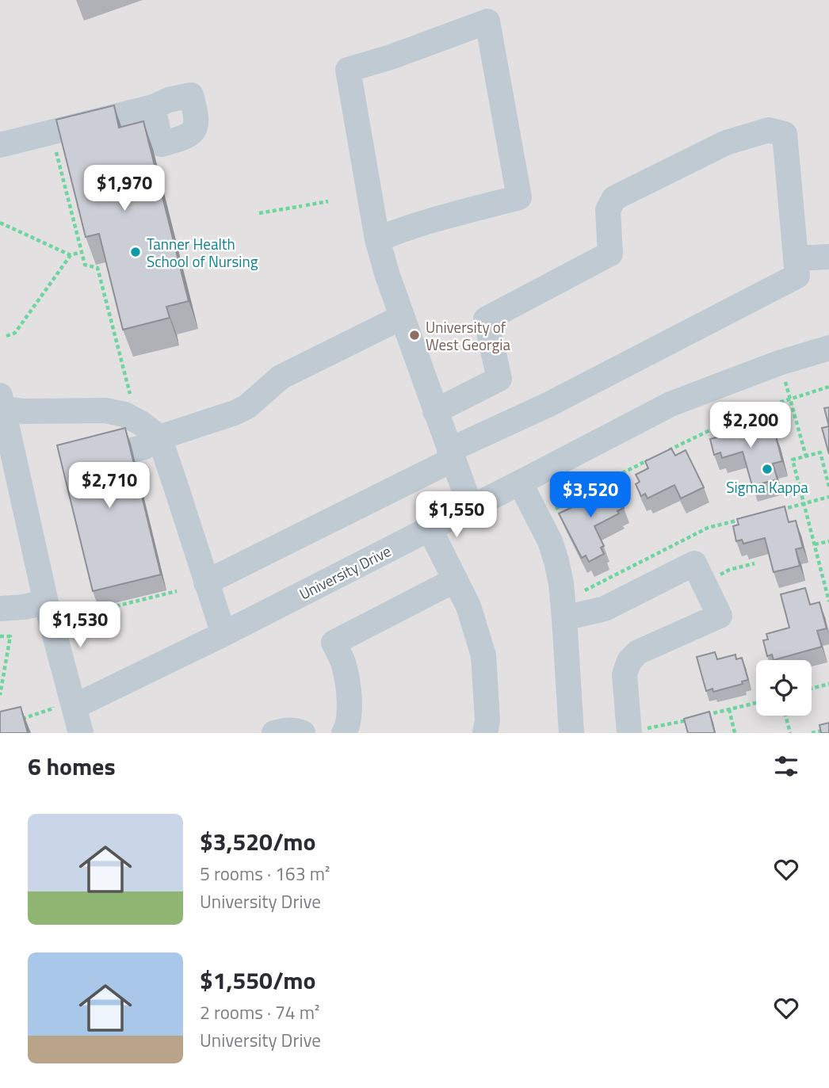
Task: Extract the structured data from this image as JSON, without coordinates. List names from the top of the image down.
{
  "streets": {
    "street": ["University Drive"]
  },
  "places": ["Tanner Health School of Nursing", "University of West Georgia", "Sigma Kappa"],
  "page": {
    "price": [
      "$1,970",
      "$2,200",
      "$2,710",
      "$3,520",
      "$1,550",
      "$1,530"
    ],
    "heading": "6 homes",
    "list": [
      {
        "name": "$3,520/mo",
        "note": "5 rooms · 163 m² · University Drive"
      },
      {
        "name": "$1,550/mo",
        "note": "2 rooms · 74 m² · University Drive"
      }
    ]
  }
}
